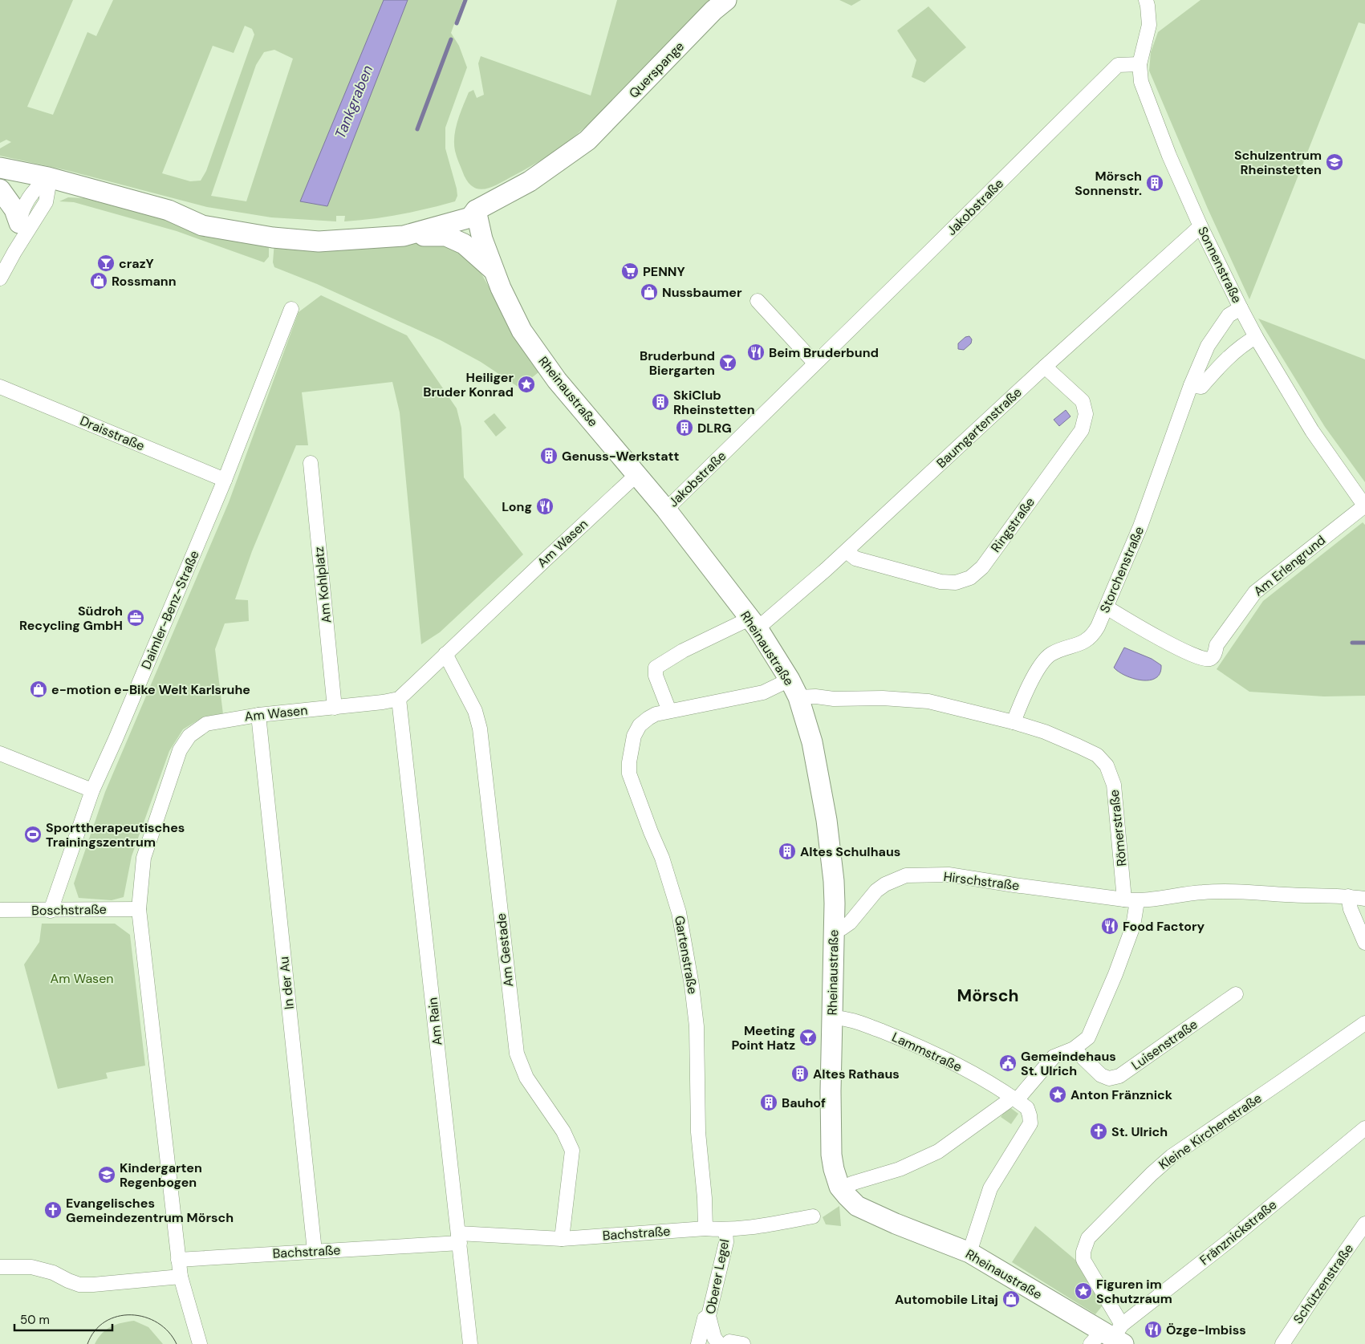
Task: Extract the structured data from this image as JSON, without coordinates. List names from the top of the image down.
{
  "streets": {
    "street": [
      "Querspange",
      "Jakobstraße",
      "Sonnenstraße",
      "Rheinaustraße",
      "Baumgartenstraße",
      "Draisstraße",
      "Ringstraße",
      "Am Wasen",
      "Am Erlengrund",
      "Storchenstraße",
      "Am Kohlplatz",
      "Daimler-Benz-Straße",
      "Römerstraße",
      "Hirschstraße",
      "Boschstraße",
      "Am Gestade",
      "Gartenstraße",
      "In der Au",
      "Am Rain",
      "Luisenstraße",
      "Lammstraße",
      "Kleine Kirchenstraße",
      "Fränznickstraße",
      "Bachstraße",
      "Oberer Legel",
      "Schützenstraße"
    ]
  },
  "crossings": [
    ["Querspange", "Rheinaustraße"],
    ["Jakobstraße", "Sonnenstraße"],
    ["Jakobstraße", "Rheinaustraße"],
    ["Sonnenstraße", "Baumgartenstraße"],
    ["Sonnenstraße", "Am Erlengrund"],
    ["Sonnenstraße", "Storchenstraße"],
    ["Rheinaustraße", "Baumgartenstraße"],
    ["Rheinaustraße", "Am Wasen"],
    ["Rheinaustraße", "Römerstraße"],
    ["Rheinaustraße", "Hirschstraße"],
    ["Rheinaustraße", "Gartenstraße"],
    ["Rheinaustraße", "Lammstraße"],
    ["Rheinaustraße", "Kleine Kirchenstraße"],
    ["Rheinaustraße", "Fränznickstraße"],
    ["Baumgartenstraße", "Ringstraße"],
    ["Draisstraße", "Daimler-Benz-Straße"],
    ["Am Wasen", "Am Kohlplatz"],
    ["Am Wasen", "Boschstraße"],
    ["Am Wasen", "Am Gestade"],
    ["Am Wasen", "In der Au"],
    ["Am Wasen", "Am Rain"],
    ["Am Wasen", "Bachstraße"],
    ["Am Erlengrund", "Storchenstraße"],
    ["Storchenstraße", "Römerstraße"],
    ["Daimler-Benz-Straße", "Boschstraße"],
    ["Römerstraße", "Hirschstraße"],
    ["Römerstraße", "Gartenstraße"],
    ["Römerstraße", "Luisenstraße"],
    ["Römerstraße", "Lammstraße"],
    ["Am Gestade", "Bachstraße"],
    ["Gartenstraße", "Bachstraße"],
    ["In der Au", "Bachstraße"],
    ["Am Rain", "Bachstraße"],
    ["Kleine Kirchenstraße", "Fränznickstraße"],
    ["Bachstraße", "Oberer Legel"]
  ],
  "districts": ["Mörsch"],
  "water": ["Tankgraben"],
  "parks": ["Am Wasen"],
  "places": {
    "school or university": ["Schulzentrum Rheinstetten", "Kindergarten Regenbogen"],
    "building": [
      "Mörsch Sonnenstr.",
      "SkiClub Rheinstetten",
      "DLRG",
      "Genuss-Werkstatt",
      "Altes Schulhaus",
      "Altes Rathaus",
      "Bauhof"
    ],
    "bar": ["crazY", "Bruderbund Biergarten", "Meeting Point Hatz"],
    "supermarket": ["PENNY"],
    "shop": [
      "Rossmann",
      "Nussbaumer",
      "e-motion e-Bike Welt Karlsruhe",
      "Automobile Litaj"
    ],
    "restaurant": [
      "Beim Bruderbund",
      "Long",
      "Food Factory",
      "Özge-Imbiss"
    ],
    "place": ["Heiliger Bruder Konrad", "Anton Fränznick", "Figuren im Schutzraum"],
    "office": ["Südroh Recycling GmbH"],
    "sports": ["Sporttherapeutisches Trainingszentrum"],
    "public building": ["Gemeindehaus St. Ulrich"],
    "church": ["St. Ulrich", "Evangelisches Gemeindezentrum Mörsch"]
  },
  "scale_bar": "50 m"
}
